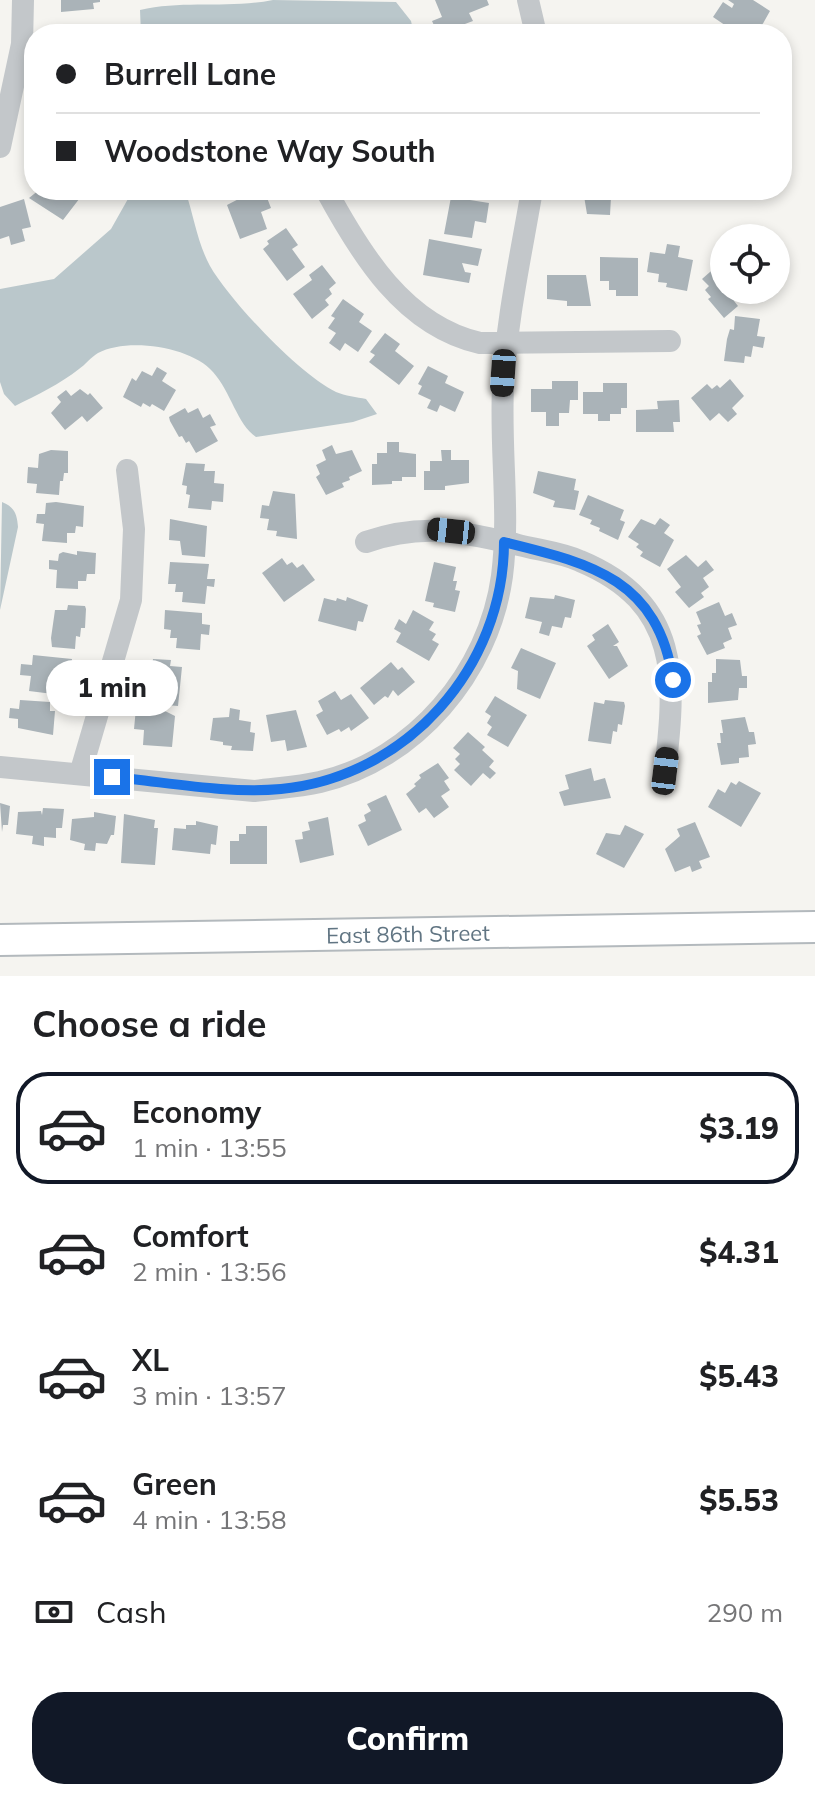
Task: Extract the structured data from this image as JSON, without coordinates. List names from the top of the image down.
{
  "streets": {
    "street": ["East 86th Street"]
  },
  "page": {
    "banner": ["Burrell Lane", "Woodstone Way South"],
    "bubble": "1 min",
    "heading": "Choose a ride",
    "list": [
      {
        "name": "Economy",
        "note": "1 min · 13:55",
        "value": "$3.19"
      },
      {
        "name": "Comfort",
        "note": "2 min · 13:56",
        "value": "$4.31"
      },
      {
        "name": "XL",
        "note": "3 min · 13:57",
        "value": "$5.43"
      },
      {
        "name": "Green",
        "note": "4 min · 13:58",
        "value": "$5.53"
      }
    ],
    "pay": ["Cash", "290 m"],
    "buttons": "Confirm"
  }
}
